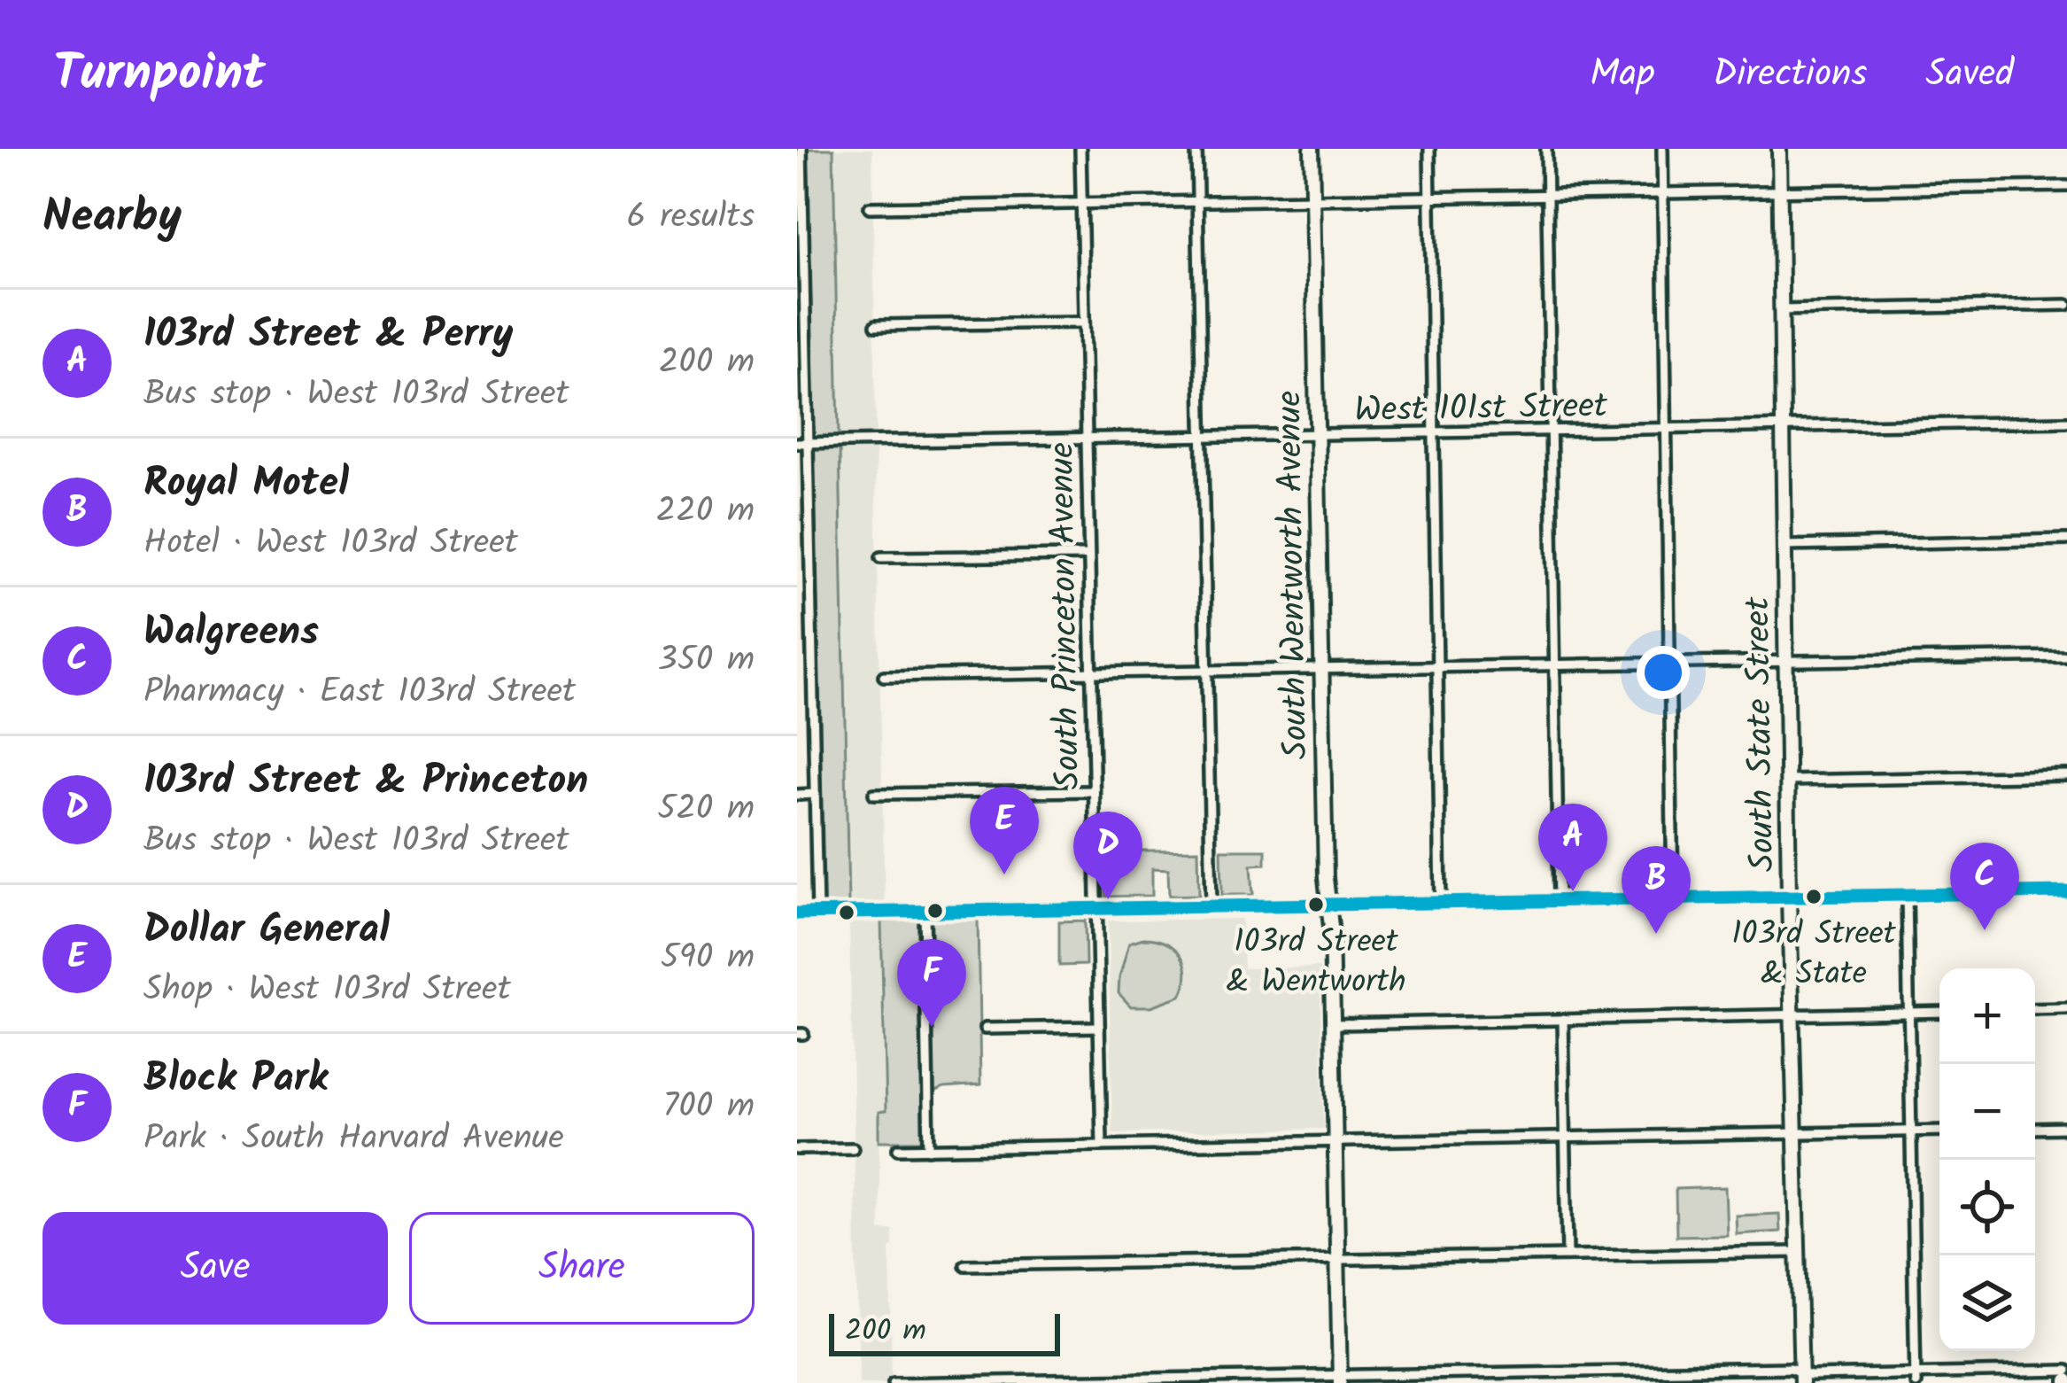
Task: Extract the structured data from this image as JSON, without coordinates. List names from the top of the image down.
{
  "streets": {
    "street": [
      "West 101st Street",
      "South Wentworth Avenue",
      "South Princeton Avenue",
      "South State Street"
    ]
  },
  "crossings": [
    ["West 101st Street", "South Wentworth Avenue"],
    ["West 101st Street", "South Princeton Avenue"],
    ["West 101st Street", "South State Street"]
  ],
  "places": ["103rd Street & State", "103rd Street & Wentworth"],
  "scale_bar": "200 m",
  "page": {
    "header": "Turnpoint",
    "nav": ["Map", "Directions", "Saved"],
    "heading": ["Nearby", "6 results"],
    "list": [
      {
        "mark": "A",
        "name": "103rd Street & Perry",
        "note": "Bus stop · West 103rd Street",
        "value": "200 m"
      },
      {
        "mark": "B",
        "name": "Royal Motel",
        "note": "Hotel · West 103rd Street",
        "value": "220 m"
      },
      {
        "mark": "C",
        "name": "Walgreens",
        "note": "Pharmacy · East 103rd Street",
        "value": "350 m"
      },
      {
        "mark": "D",
        "name": "103rd Street & Princeton",
        "note": "Bus stop · West 103rd Street",
        "value": "520 m"
      },
      {
        "mark": "E",
        "name": "Dollar General",
        "note": "Shop · West 103rd Street",
        "value": "590 m"
      },
      {
        "mark": "F",
        "name": "Block Park",
        "note": "Park · South Harvard Avenue",
        "value": "700 m"
      }
    ],
    "pins": [
      "E",
      "A",
      "D",
      "C",
      "B",
      "F"
    ],
    "map_buttons": ["+", "−"],
    "buttons": ["Save", "Share"],
    "scale": "200 m"
  }
}
